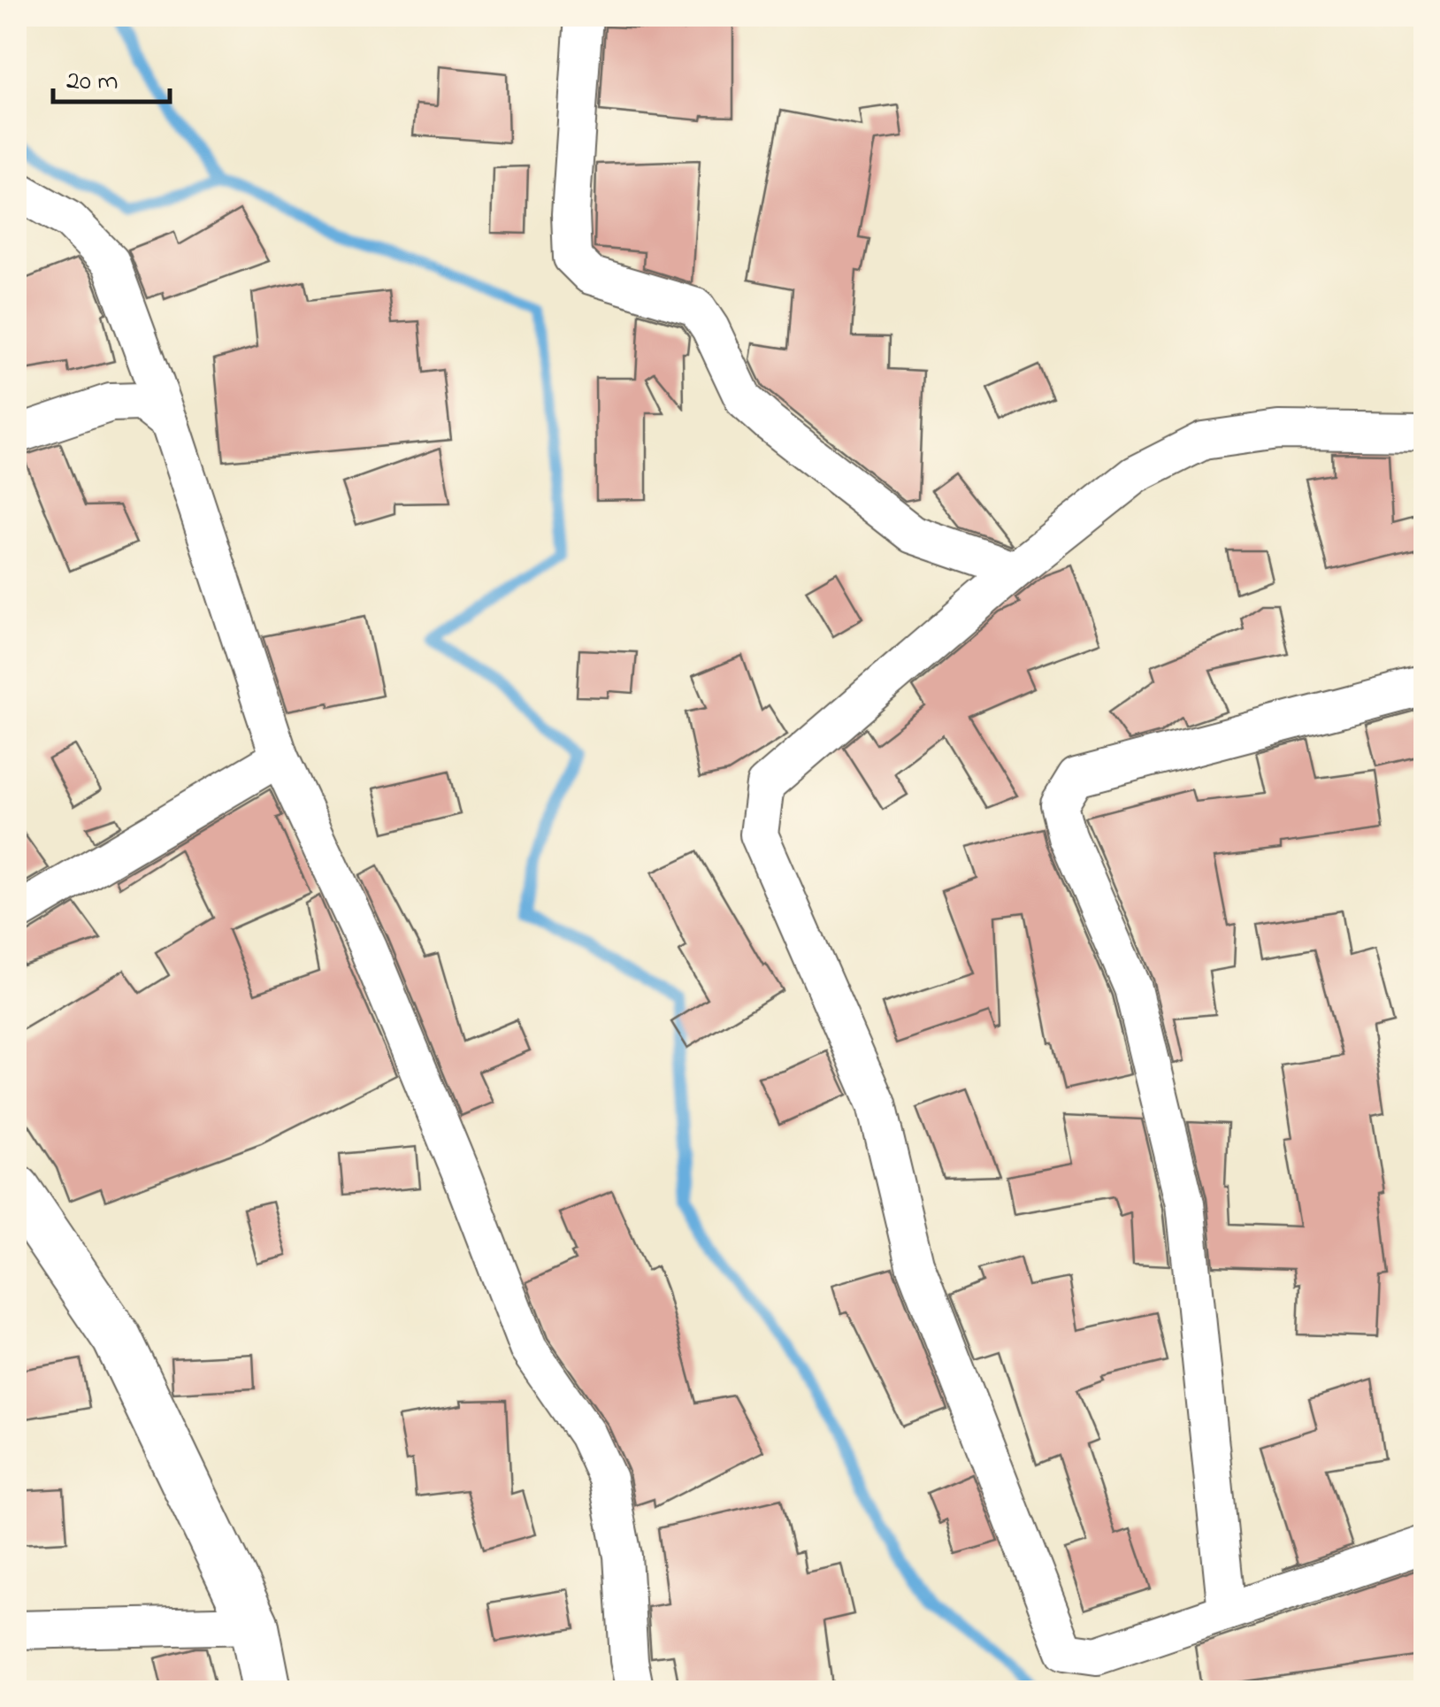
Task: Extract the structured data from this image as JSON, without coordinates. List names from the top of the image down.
{
  "scale_bar": "20 m"
}
